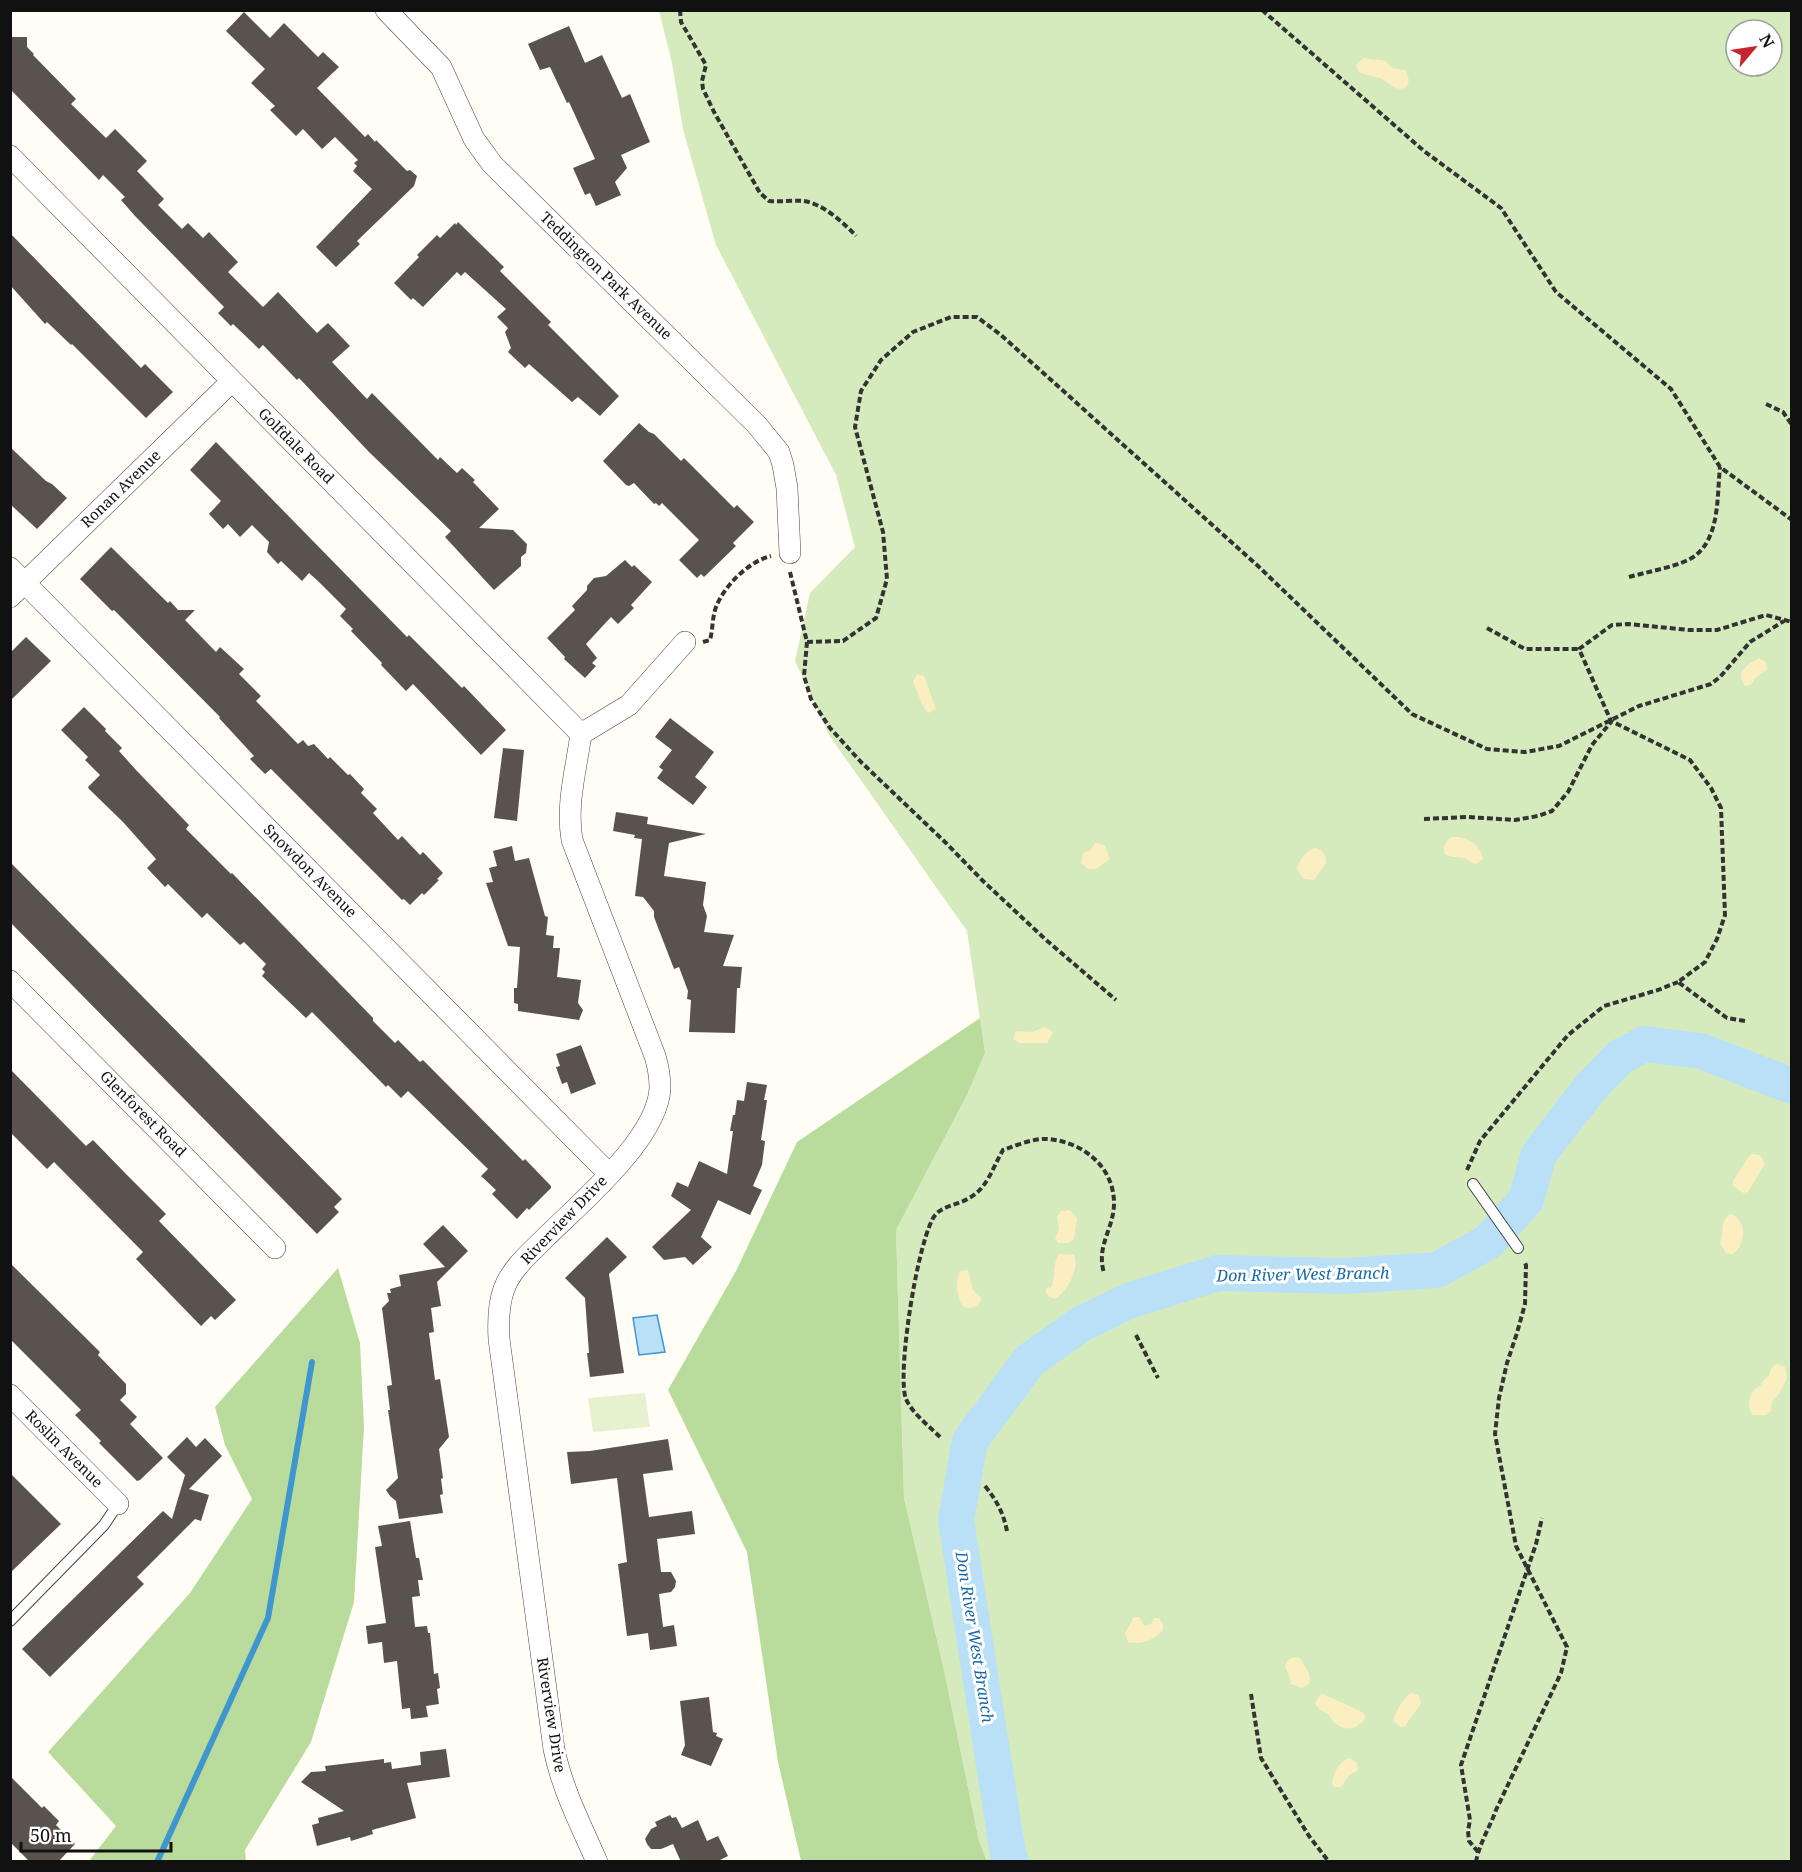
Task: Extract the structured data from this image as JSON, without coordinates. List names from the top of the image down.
{
  "streets": {
    "street": [
      "Teddington Park Avenue",
      "Golfdale Road",
      "Ronan Avenue",
      "Snowdon Avenue",
      "Glenforest Road",
      "Riverview Drive",
      "Roslin Avenue"
    ]
  },
  "crossings": [
    ["Golfdale Road", "Ronan Avenue"],
    ["Golfdale Road", "Riverview Drive"],
    ["Ronan Avenue", "Snowdon Avenue"],
    ["Snowdon Avenue", "Riverview Drive"]
  ],
  "water": ["Don River West Branch"],
  "scale_bar": "50 m",
  "north": "top right"
}
